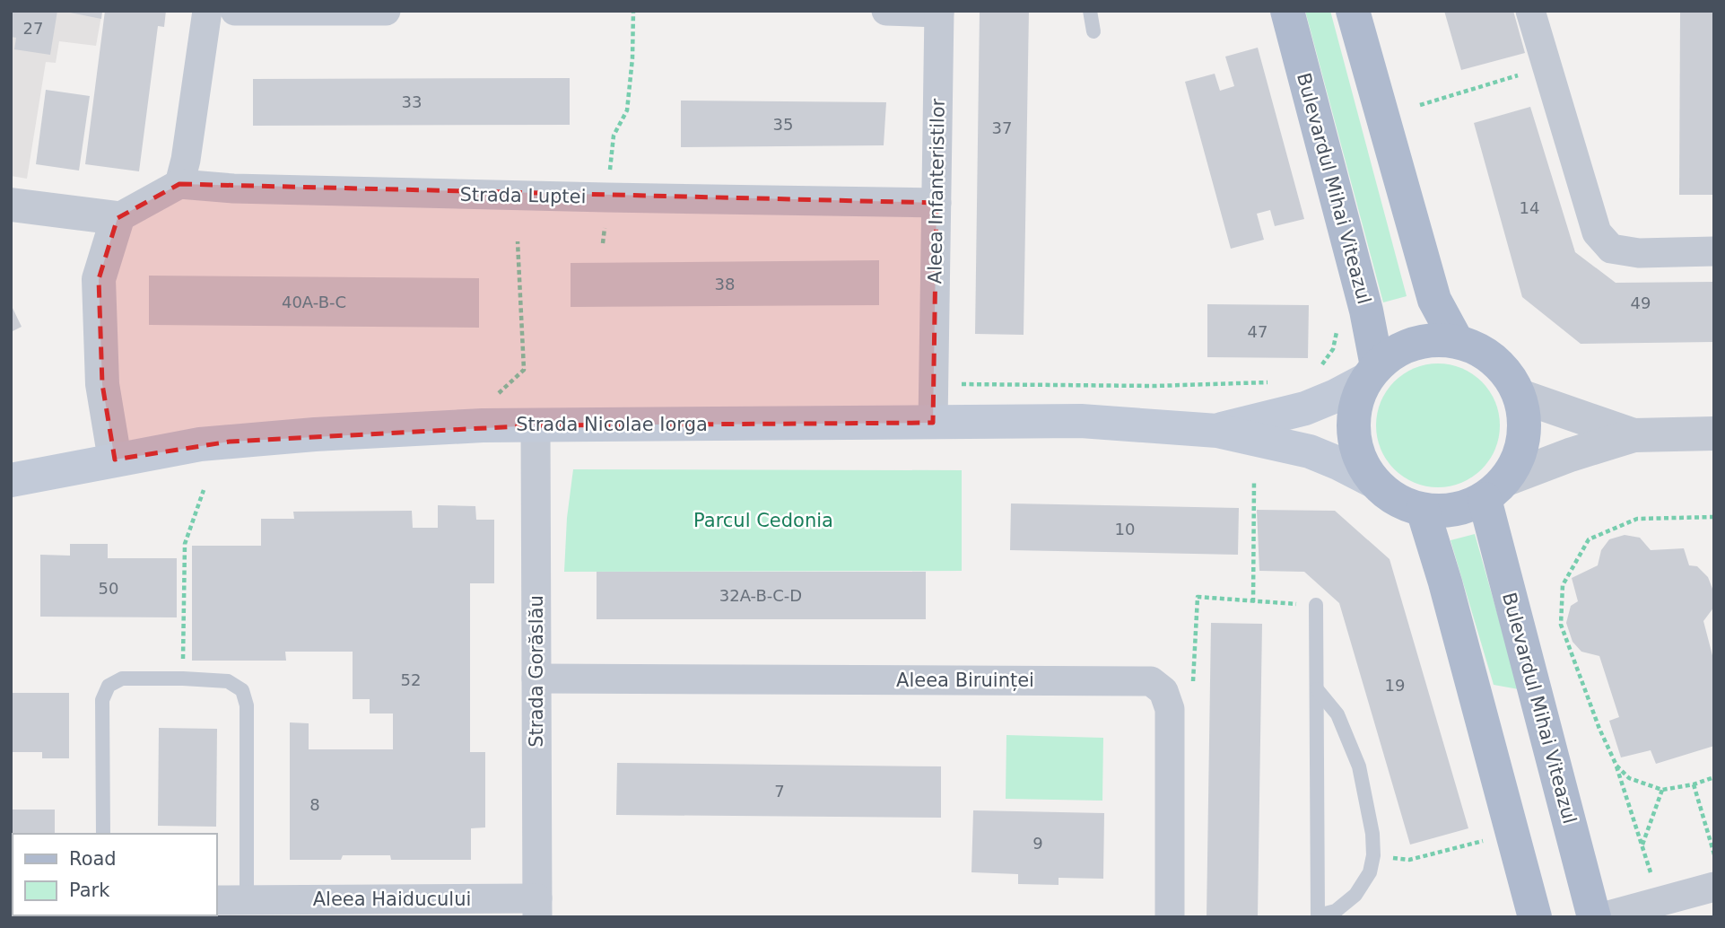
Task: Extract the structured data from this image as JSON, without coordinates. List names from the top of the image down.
{
  "streets": {
    "main road": ["Bulevardul Mihai Viteazul", "Strada Nicolae Iorga"],
    "street": [
      "Aleea Infanteristilor",
      "Strada Luptei",
      "Strada Gorăslău",
      "Aleea Biruinței",
      "Aleea Haiducului"
    ]
  },
  "crossings": [
    ["Bulevardul Mihai Viteazul", "Strada Nicolae Iorga"],
    ["Aleea Infanteristilor", "Strada Luptei"],
    ["Aleea Infanteristilor", "Strada Nicolae Iorga"],
    ["Strada Nicolae Iorga", "Strada Gorăslău"],
    ["Strada Gorăslău", "Aleea Biruinței"],
    ["Strada Gorăslău", "Aleea Haiducului"]
  ],
  "parks": ["Parcul Cedonia"],
  "house_numbers": [
    "27",
    "33",
    "35",
    "37",
    "14",
    "38",
    "40A-B-C",
    "49",
    "47",
    "10",
    "50",
    "32A-B-C-D",
    "52",
    "19",
    "7",
    "8",
    "9"
  ],
  "legend": ["Road", "Park"]
}
